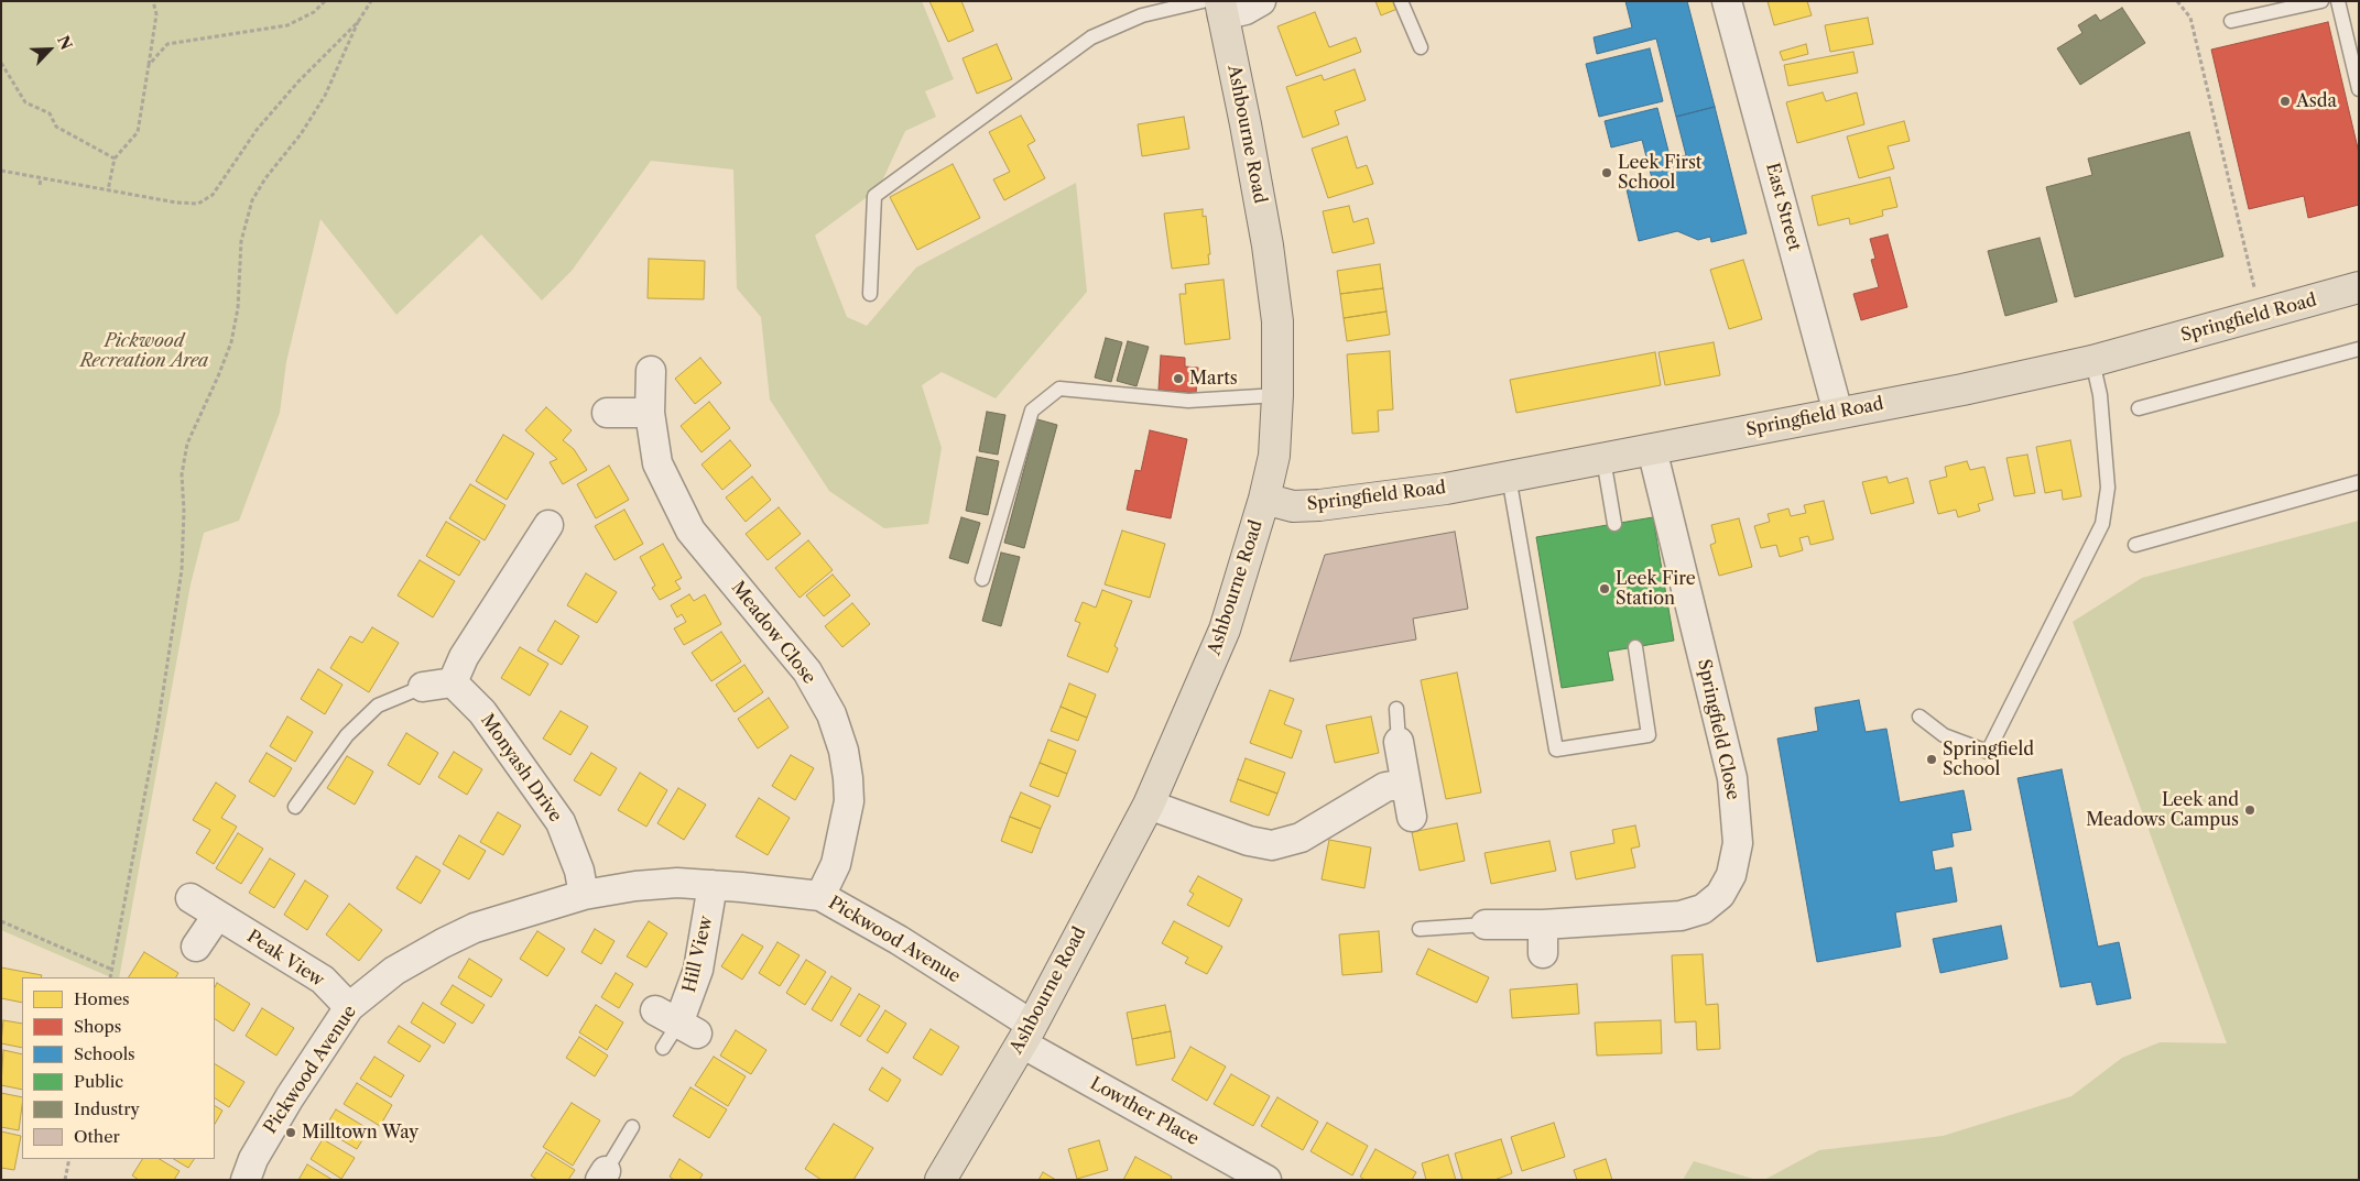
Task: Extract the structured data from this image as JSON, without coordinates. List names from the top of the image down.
{
  "streets": {
    "highway": ["Ashbourne Road", "Springfield Road"],
    "street": [
      "East Street",
      "Meadow Close",
      "Springfield Close",
      "Monyash Drive",
      "Pickwood Avenue",
      "Hill View",
      "Peak View",
      "Lowther Place"
    ]
  },
  "crossings": [
    ["Ashbourne Road", "Springfield Road"],
    ["Ashbourne Road", "Pickwood Avenue"],
    ["Ashbourne Road", "Lowther Place"],
    ["East Street", "Springfield Road"],
    ["Springfield Road", "Springfield Close"],
    ["Meadow Close", "Pickwood Avenue"],
    ["Monyash Drive", "Pickwood Avenue"],
    ["Pickwood Avenue", "Hill View"],
    ["Pickwood Avenue", "Peak View"],
    ["Pickwood Avenue", "Lowther Place"]
  ],
  "parks": ["Pickwood Recreation Area"],
  "places": [
    "Asda",
    "Leek First School",
    "Marts",
    "Leek Fire Station",
    "Springfield School",
    "Leek and Meadows Campus",
    "Milltown Way"
  ],
  "legend": [
    "Homes",
    "Shops",
    "Schools",
    "Public",
    "Industry",
    "Other"
  ],
  "north": "top right"
}
